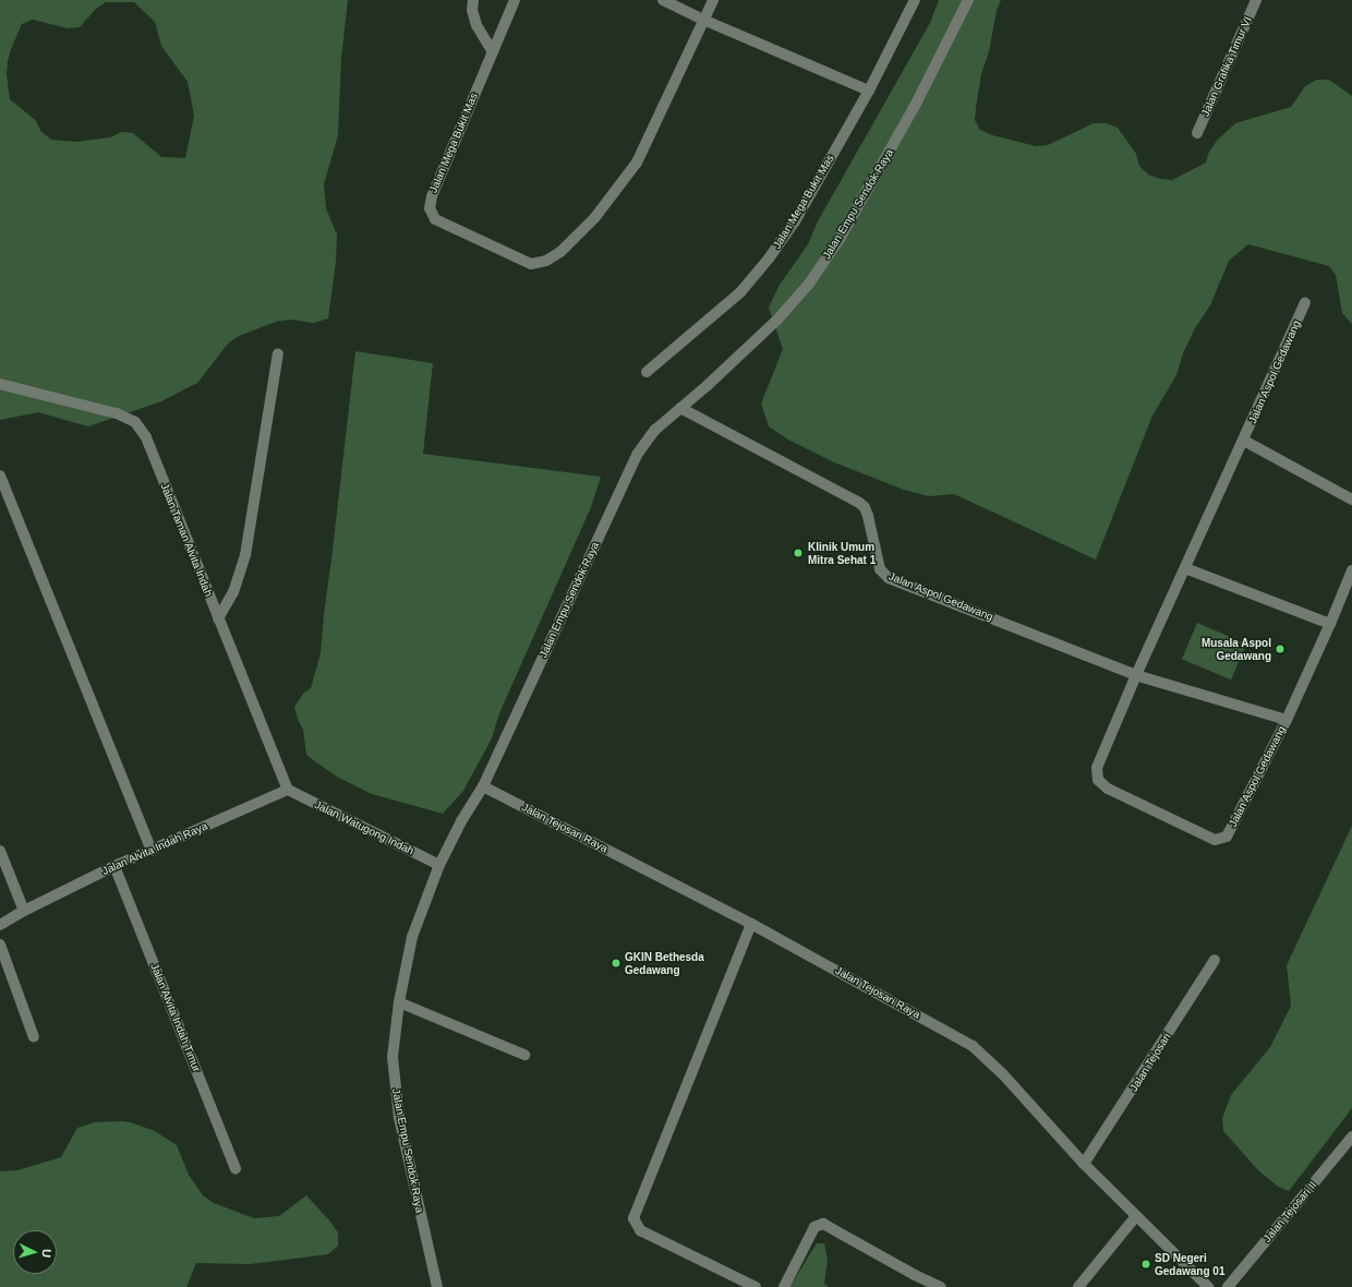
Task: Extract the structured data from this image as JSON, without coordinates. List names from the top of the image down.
{
  "streets": {
    "street": [
      "Jalan Grafika Timur VI",
      "Jalan Mega Bukit Mas",
      "Jalan Empu Sendok Raya",
      "Jalan Aspol Gedawang",
      "Jalan Taman Alvita Indah",
      "Jalan Watugong Indah",
      "Jalan Tejosari Raya",
      "Jalan Alvita Indah Raya",
      "Jalan Alvita Indah Timur",
      "Jalan Tejosari",
      "Jalan Tejosari II"
    ]
  },
  "crossings": [
    ["Jalan Empu Sendok Raya", "Jalan Aspol Gedawang"],
    ["Jalan Empu Sendok Raya", "Jalan Watugong Indah"],
    ["Jalan Empu Sendok Raya", "Jalan Tejosari Raya"],
    ["Jalan Taman Alvita Indah", "Jalan Watugong Indah"],
    ["Jalan Taman Alvita Indah", "Jalan Alvita Indah Raya"],
    ["Jalan Watugong Indah", "Jalan Alvita Indah Raya"],
    ["Jalan Tejosari Raya", "Jalan Tejosari"],
    ["Jalan Alvita Indah Raya", "Jalan Alvita Indah Timur"]
  ],
  "places": [
    "Klinik Umum Mitra Sehat 1",
    "Musala Aspol Gedawang",
    "GKIN Bethesda Gedawang",
    "SD Negeri Gedawang 01"
  ],
  "north": "right"
}
